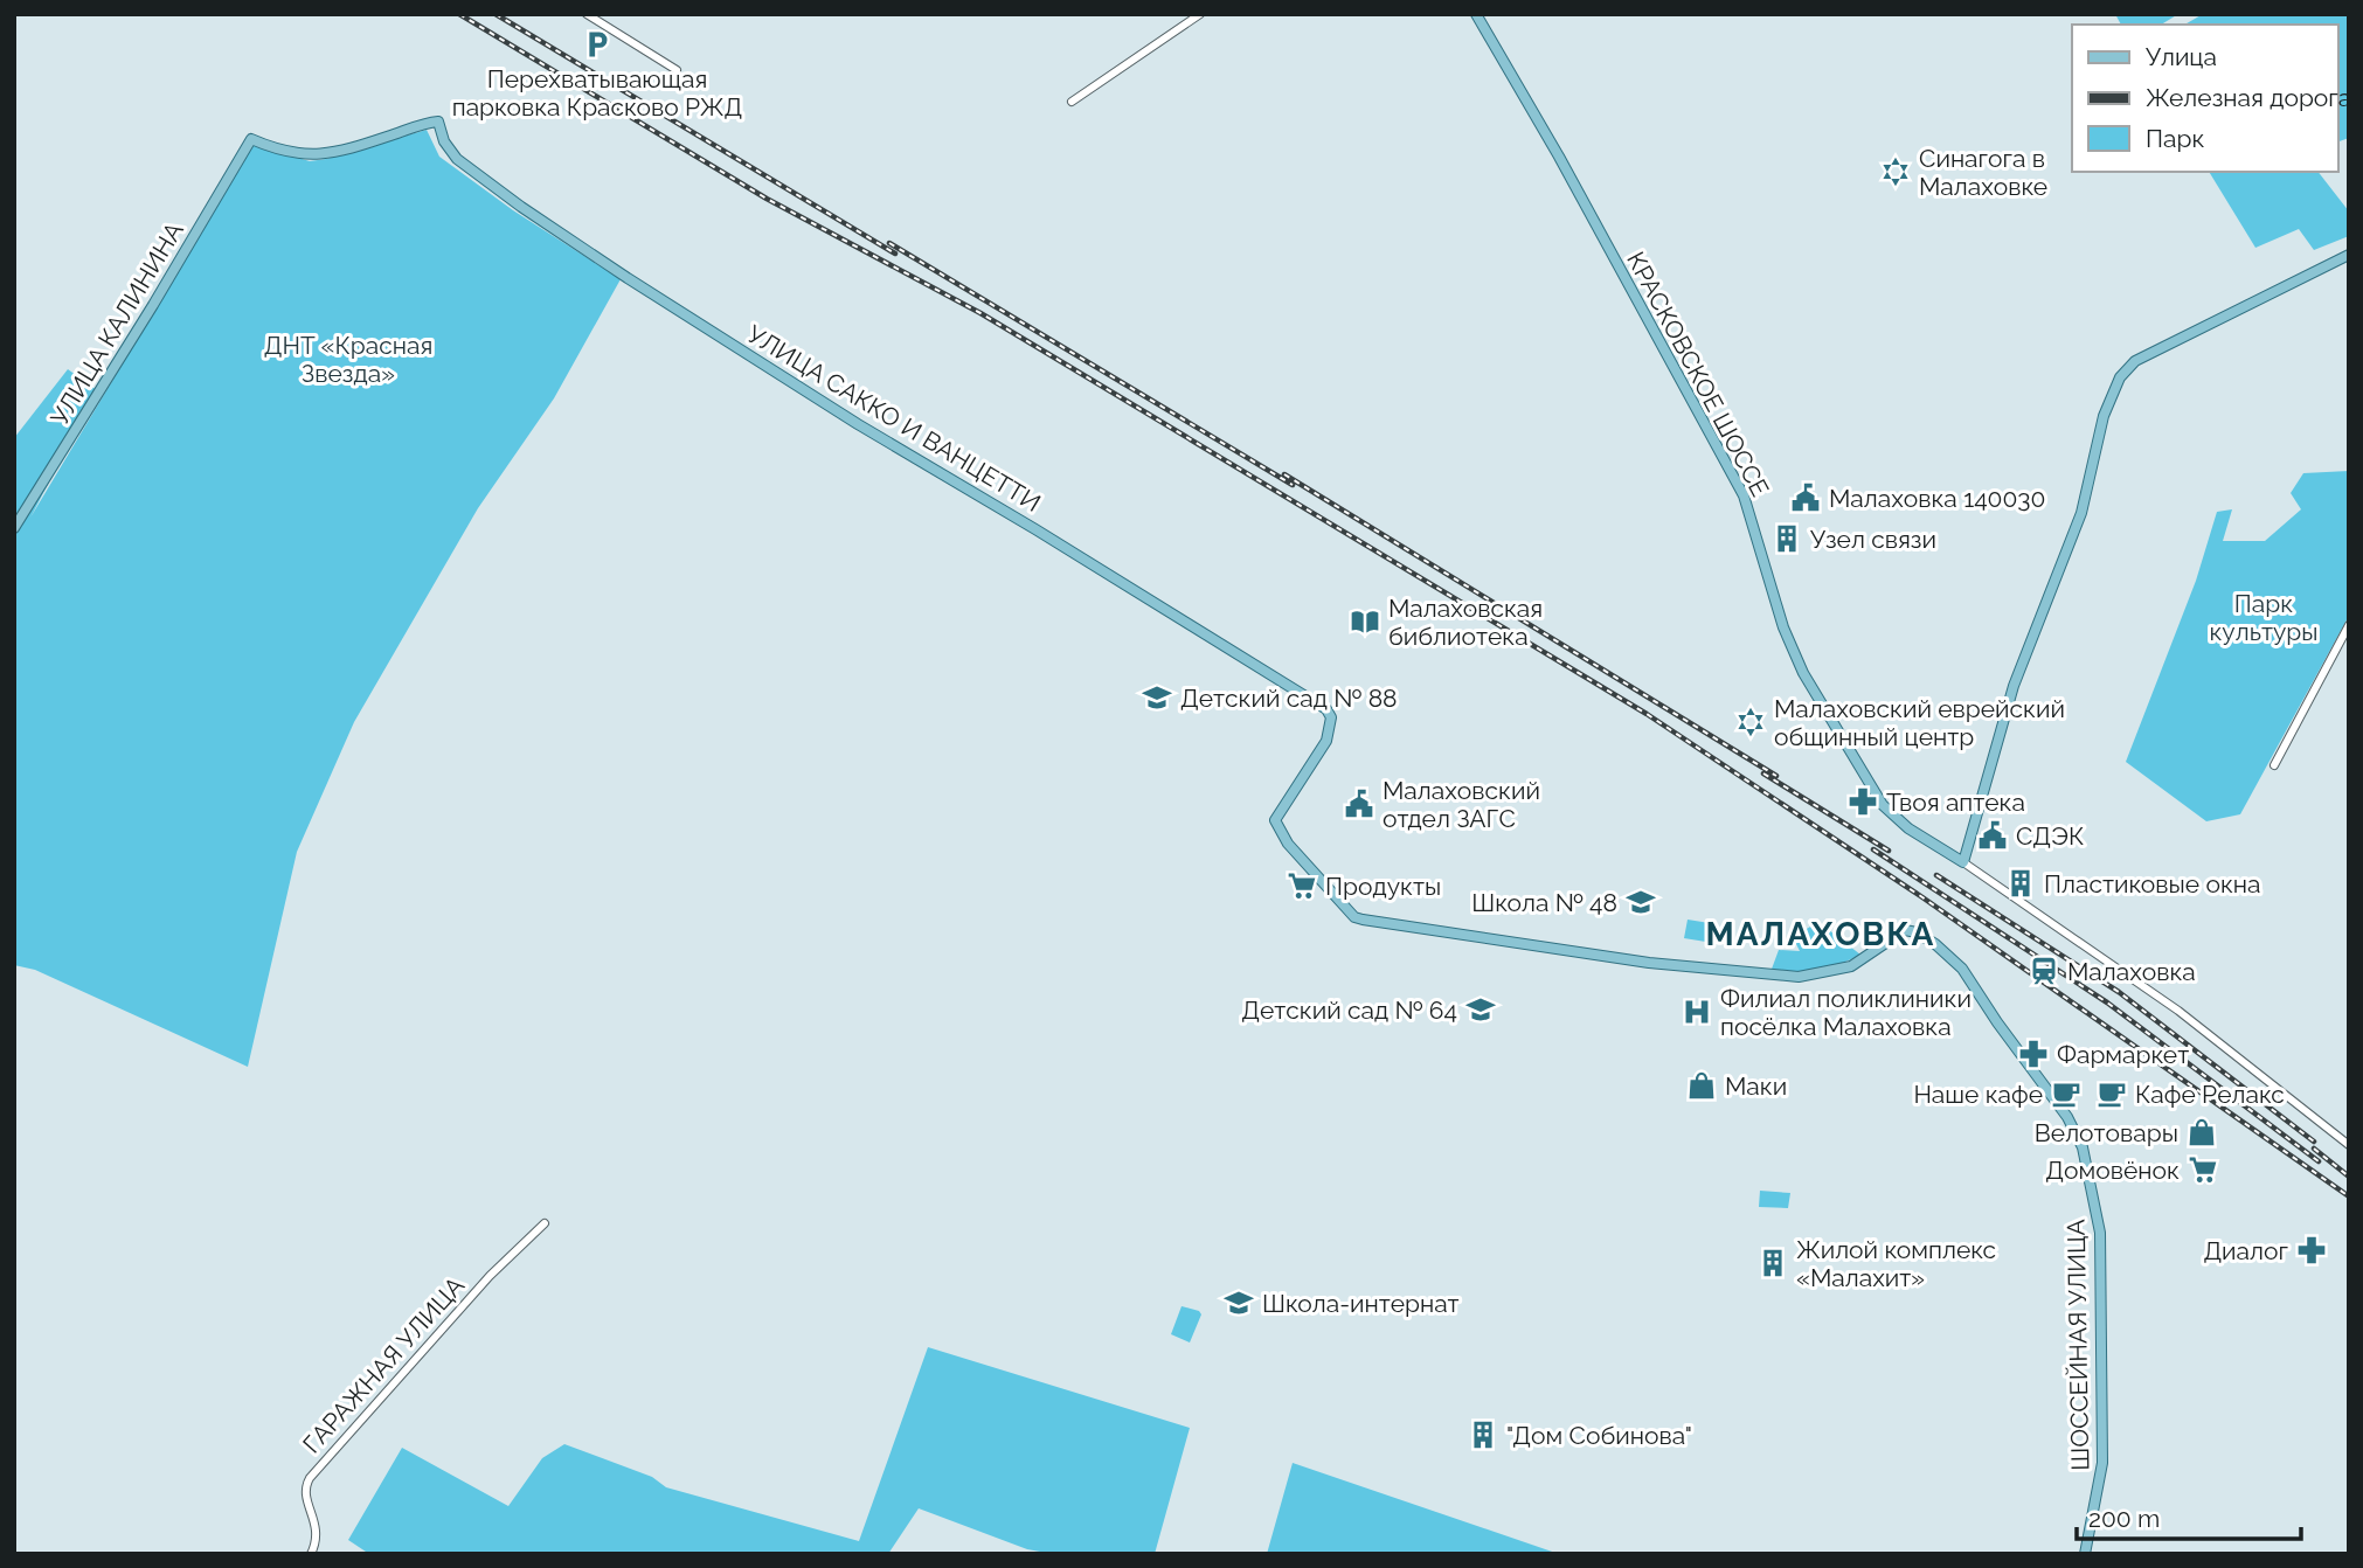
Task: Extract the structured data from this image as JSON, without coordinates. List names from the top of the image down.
{
  "streets": {
    "main road": [
      "УЛИЦА КАЛИНИНА",
      "КРАСКОВСКОЕ ШОССЕ",
      "УЛИЦА САККО И ВАНЦЕТТИ",
      "ШОССЕЙНАЯ УЛИЦА"
    ],
    "street": ["ГАРАЖНАЯ УЛИЦА"]
  },
  "crossings": [
    ["УЛИЦА КАЛИНИНА", "УЛИЦА САККО И ВАНЦЕТТИ"],
    ["УЛИЦА САККО И ВАНЦЕТТИ", "ШОССЕЙНАЯ УЛИЦА"]
  ],
  "districts": ["МАЛАХОВКА"],
  "parks": ["ДНТ «Красная Звезда»", "Парк культуры"],
  "places": {
    "parking": ["Перехватывающая парковка Красково РЖД"],
    "synagogue": ["Синагога в Малаховке", "Малаховский еврейский общинный центр"],
    "public building": ["Малаховка 140030", "Малаховский отдел ЗАГС", "СДЭК"],
    "building": [
      "Узел связи",
      "Пластиковые окна",
      "Жилой комплекс «Малахит»",
      "\"Дом Собинова\""
    ],
    "library": ["Малаховская библиотека"],
    "school or university": [
      "Детский сад № 88",
      "Школа № 48",
      "Детский сад № 64",
      "Школа-интернат"
    ],
    "pharmacy": ["Твоя аптека", "Фармаркет", "Диалог"],
    "supermarket": ["Продукты", "Домовёнок"],
    "station": ["Малаховка"],
    "hospital": ["Филиал поликлиники посёлка Малаховка"],
    "shop": ["Маки", "Велотовары"],
    "cafe": ["Наше кафе", "Кафе Релакс"]
  },
  "legend": ["Улица", "Железная дорога", "Парк"],
  "scale_bar": "200 m"
}
